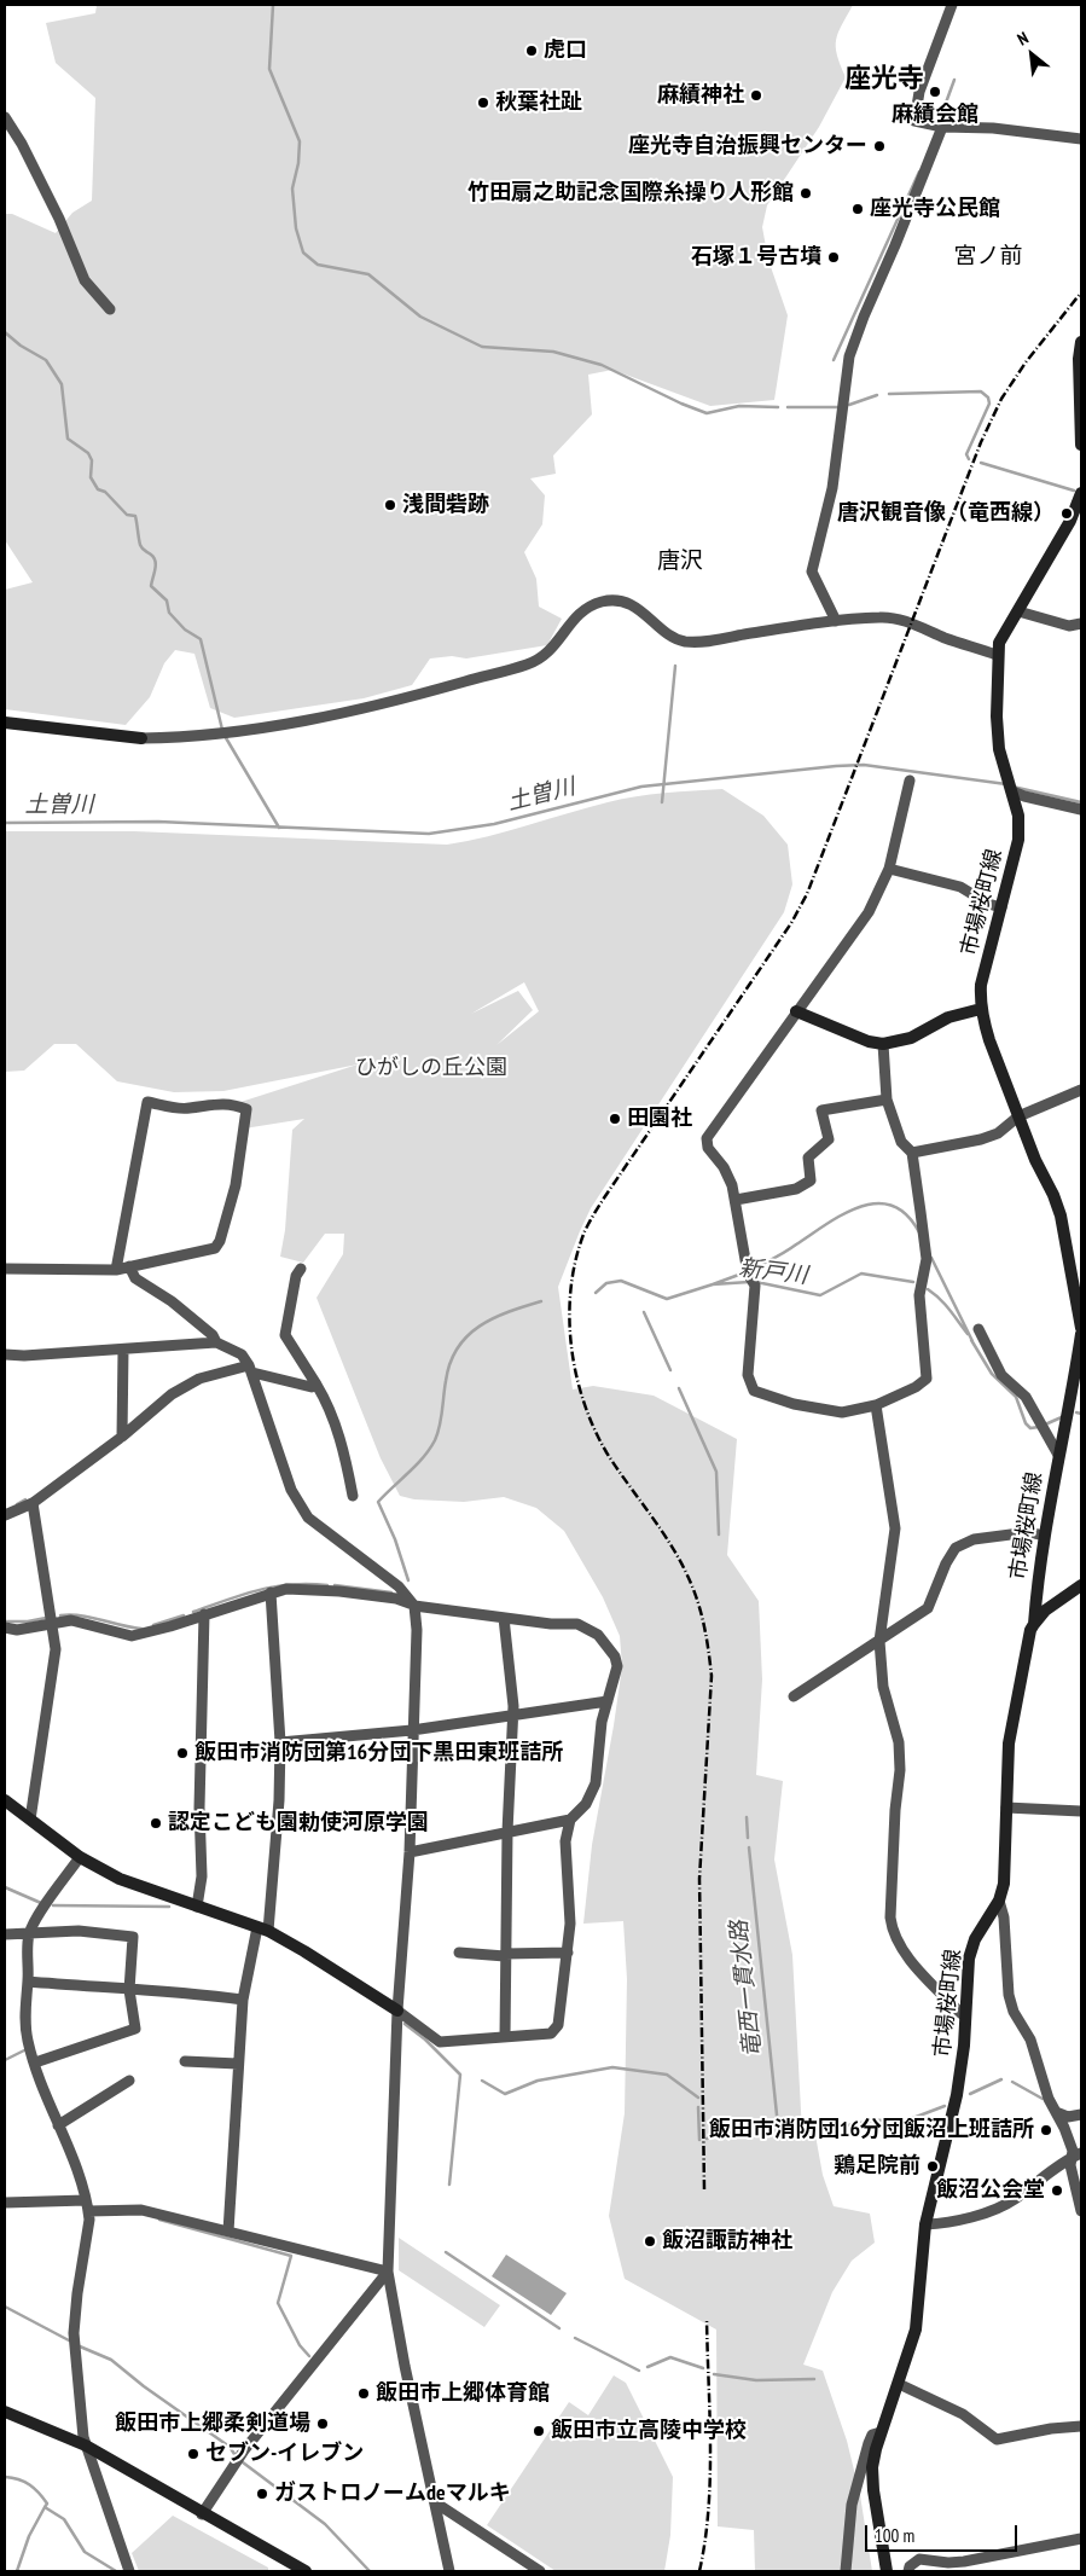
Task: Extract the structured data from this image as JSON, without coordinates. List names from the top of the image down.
{
  "streets": {
    "main road": ["市場桜町線"]
  },
  "districts": ["座光寺", "宮ノ前", "唐沢"],
  "water": ["土曽川", "新戸川", "竜西一貫水路"],
  "parks": ["ひがしの丘公園"],
  "places": [
    "虎口",
    "麻績会館",
    "麻績神社",
    "秋葉社趾",
    "座光寺自治振興センター",
    "竹田扇之助記念国際糸操り人形館",
    "座光寺公民館",
    "石塚１号古墳",
    "浅間砦跡",
    "唐沢観音像（竜西線）",
    "田園社",
    "飯田市消防団第16分団下黒田東班詰所",
    "認定こども園勅使河原学園",
    "飯田市消防団16分団飯沼上班詰所",
    "鶏足院前",
    "飯沼公会堂",
    "飯沼諏訪神社",
    "飯田市上郷体育館",
    "飯田市上郷柔剣道場",
    "飯田市立高陵中学校",
    "セブン-イレブン",
    "ガストロノームdeマルキ"
  ],
  "scale_bar": "100 m",
  "north": "top left"
}
